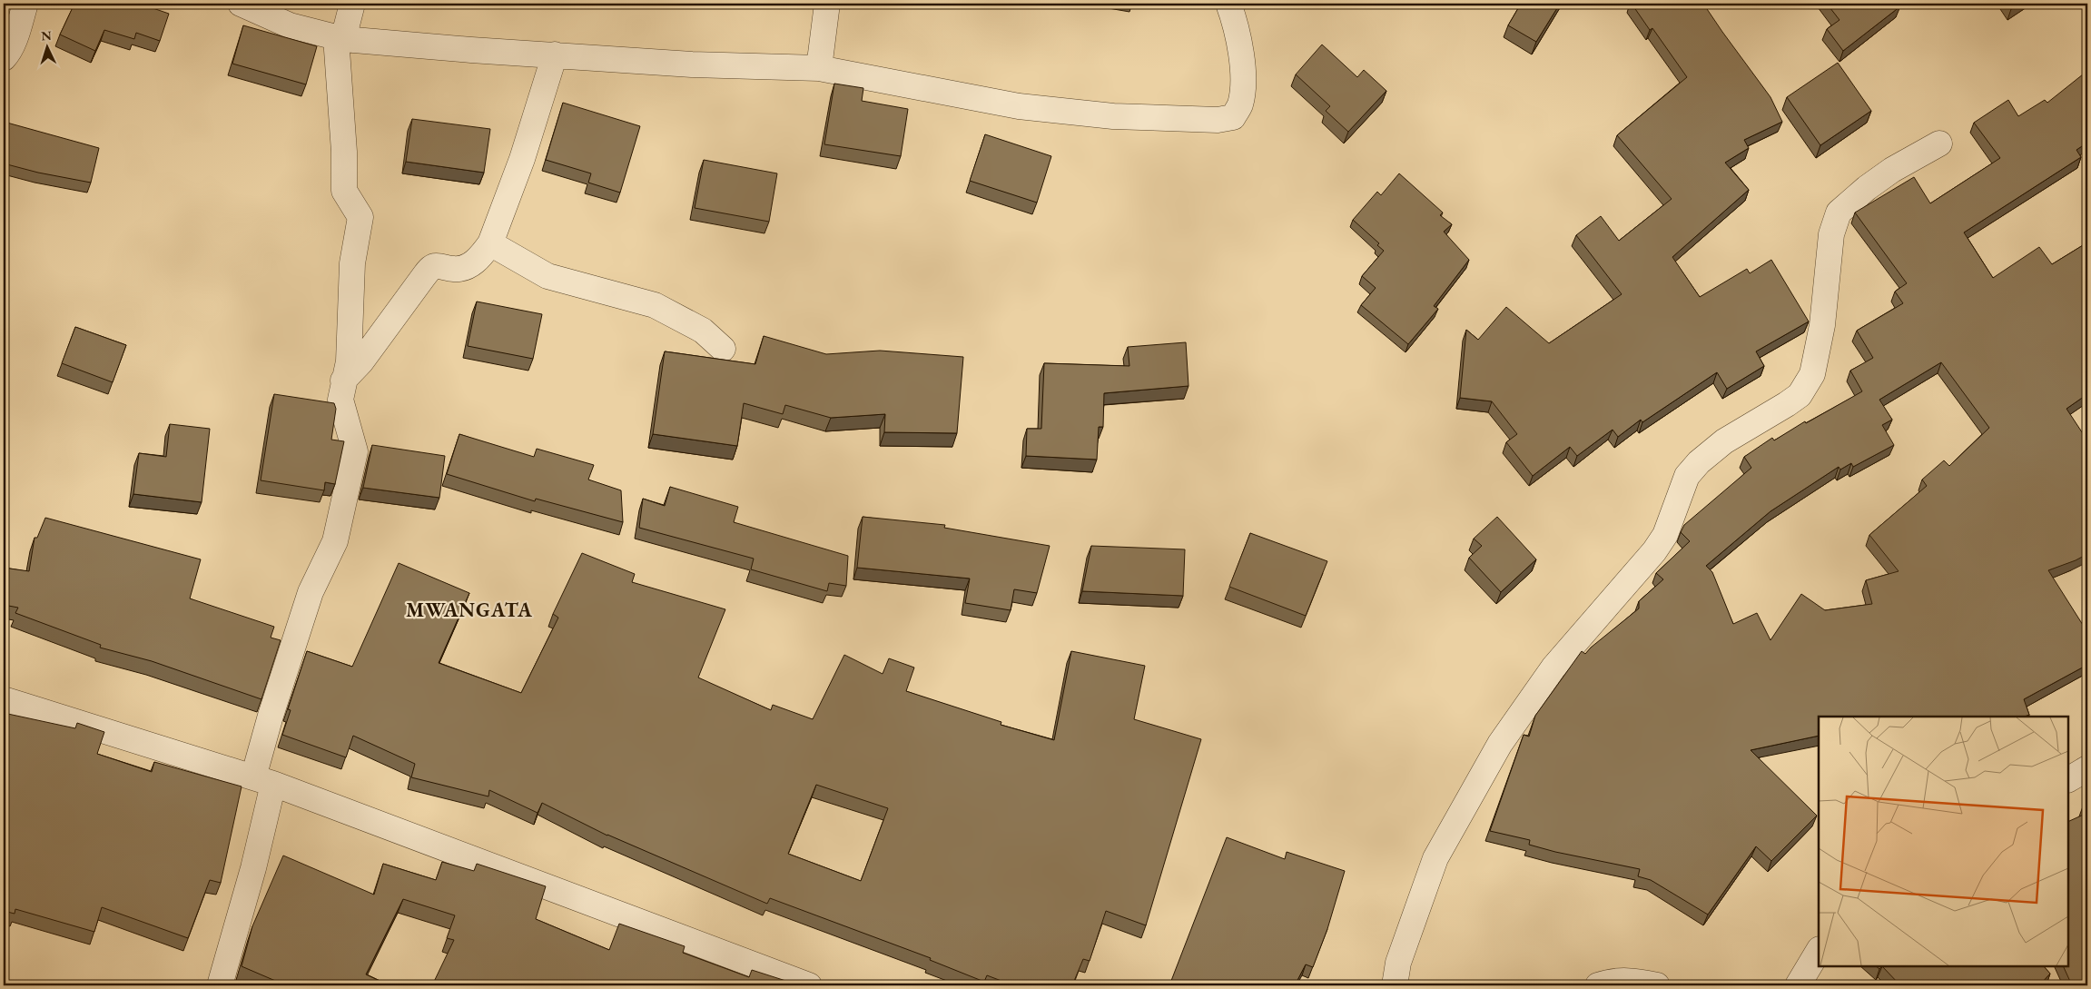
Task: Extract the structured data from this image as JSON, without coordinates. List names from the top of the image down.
{
  "districts": ["MWANGATA"],
  "north": "top"
}
